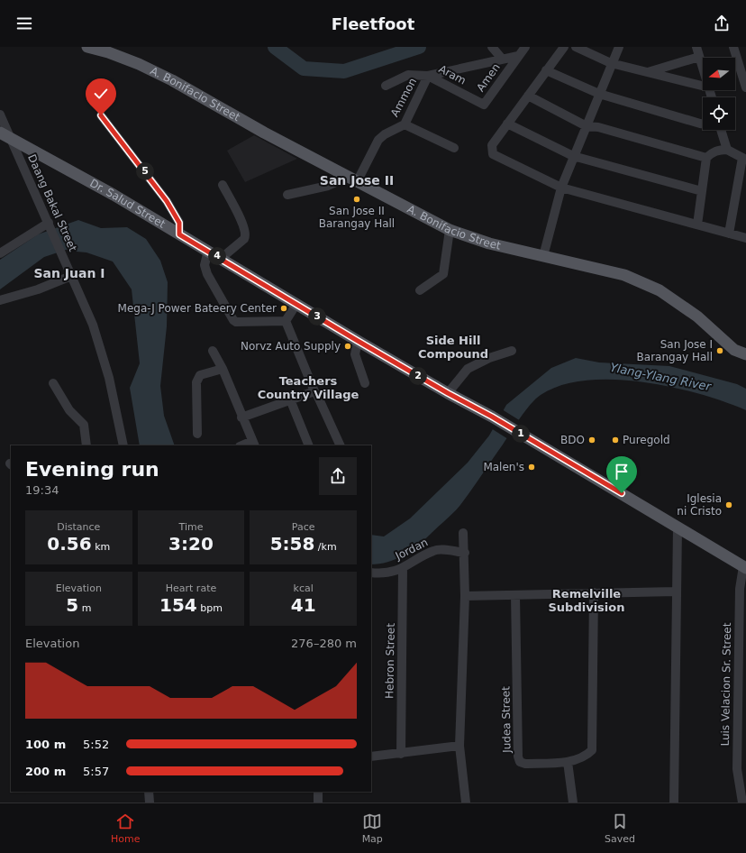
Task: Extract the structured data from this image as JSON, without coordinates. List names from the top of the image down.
{
  "streets": {
    "main road": ["A. Bonifacio Street", "Dr. Salud Street"],
    "street": [
      "Aram",
      "Amen",
      "Ammon",
      "Daang Bakal Street",
      "Jordan",
      "Hebron Street",
      "Luis Velacion Sr. Street",
      "Judea Street"
    ]
  },
  "crossings": [
    ["Aram", "Amen"],
    ["Aram", "Ammon"],
    ["Amen", "Ammon"],
    ["A. Bonifacio Street", "Ammon"],
    ["Daang Bakal Street", "Dr. Salud Street"],
    ["Dr. Salud Street", "Luis Velacion Sr. Street"],
    ["Jordan", "Hebron Street"]
  ],
  "districts": [
    "San Jose II",
    "San Juan I",
    "Side Hill Compound",
    "Teachers Country Village",
    "Remelville Subdivision"
  ],
  "water": ["Ylang-Ylang River"],
  "places": [
    "San Jose II Barangay Hall",
    "Mega-J Power Bateery Center",
    "Norvz Auto Supply",
    "San Jose I Barangay Hall",
    "BDO",
    "Puregold",
    "Malen's",
    "Iglesia ni Cristo"
  ],
  "north": "left",
  "page": {
    "header": "Fleetfoot",
    "pins": [
      "5",
      "4",
      "3",
      "2",
      "1"
    ],
    "heading": ["Evening run", "19:34"],
    "stats": [
      ["Distance", "0.56 km"],
      ["Time", "3:20"],
      ["Pace", "5:58 /km"],
      ["Elevation", "5 m"],
      ["Heart rate", "154 bpm"],
      ["kcal", "41"]
    ],
    "chart": ["Elevation", "276–280 m"],
    "list": [
      {
        "name": "100 m",
        "note": "5:52"
      },
      {
        "name": "200 m",
        "note": "5:57"
      }
    ],
    "tabs": ["Home", "Map", "Saved"]
  }
}
